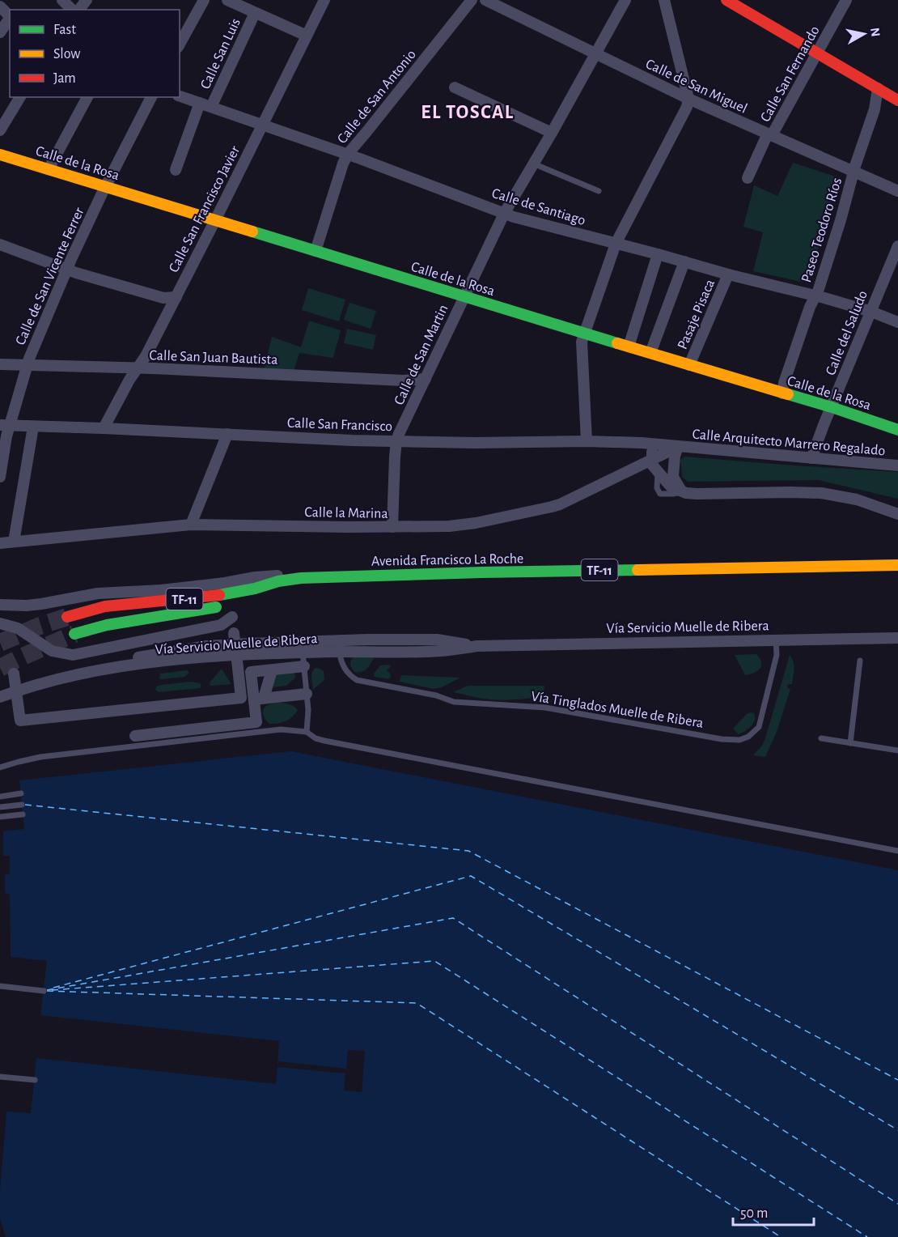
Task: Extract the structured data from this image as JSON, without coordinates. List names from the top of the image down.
{
  "streets": {
    "street": [
      "Calle San Luis",
      "Calle San Fernando",
      "Calle de San Miguel",
      "Calle de San Antonio",
      "Calle de la Rosa",
      "Calle de Santiago",
      "Calle San Francisco Javier",
      "Paseo Teodoro Ríos",
      "Calle de San Vicente Ferrer",
      "Pasaje Pisaca",
      "Calle del Saludo",
      "Calle de San Martin",
      "Calle San Juan Bautista",
      "Calle San Francisco",
      "Calle Arquitecto Marrero Regalado",
      "Calle la Marina",
      "Avenida Francisco La Roche",
      "TF-11",
      "Vía Servicio Muelle de Ribera"
    ],
    "lane": ["Vía Tinglados Muelle de Ribera"]
  },
  "crossings": [
    ["Calle San Luis", "Calle de Santiago"],
    ["Calle San Fernando", "Calle de San Miguel"],
    ["Calle de San Miguel", "Paseo Teodoro Ríos"],
    ["Calle de San Miguel", "Calle de San Martin"],
    ["Calle de San Antonio", "Calle de la Rosa"],
    ["Calle de San Antonio", "Calle de Santiago"],
    ["Calle de la Rosa", "Calle San Francisco Javier"],
    ["Calle de la Rosa", "Paseo Teodoro Ríos"],
    ["Calle de la Rosa", "Calle de San Vicente Ferrer"],
    ["Calle de la Rosa", "Pasaje Pisaca"],
    ["Calle de la Rosa", "Calle del Saludo"],
    ["Calle de la Rosa", "Calle de San Martin"],
    ["Calle de Santiago", "Calle San Francisco Javier"],
    ["Calle de Santiago", "Paseo Teodoro Ríos"],
    ["Calle de Santiago", "Pasaje Pisaca"],
    ["Calle de Santiago", "Calle del Saludo"],
    ["Calle de Santiago", "Calle de San Martin"],
    ["Calle San Francisco Javier", "Calle San Juan Bautista"],
    ["Calle San Francisco Javier", "Calle San Francisco"],
    ["Calle de San Vicente Ferrer", "Calle San Juan Bautista"],
    ["Calle de San Vicente Ferrer", "Calle San Francisco"],
    ["Calle del Saludo", "Calle Arquitecto Marrero Regalado"],
    ["Calle de San Martin", "Calle San Juan Bautista"],
    ["Calle de San Martin", "Calle San Francisco"],
    ["Calle de San Martin", "Calle la Marina"],
    ["Calle San Francisco", "Calle Arquitecto Marrero Regalado"],
    ["Calle San Francisco", "Calle la Marina"],
    ["Calle Arquitecto Marrero Regalado", "Calle la Marina"],
    ["Avenida Francisco La Roche", "TF-11"],
    ["Vía Servicio Muelle de Ribera", "Vía Tinglados Muelle de Ribera"]
  ],
  "districts": ["EL TOSCAL"],
  "legend": ["Fast", "Slow", "Jam"],
  "scale_bar": "50 m",
  "north": "right"
}
